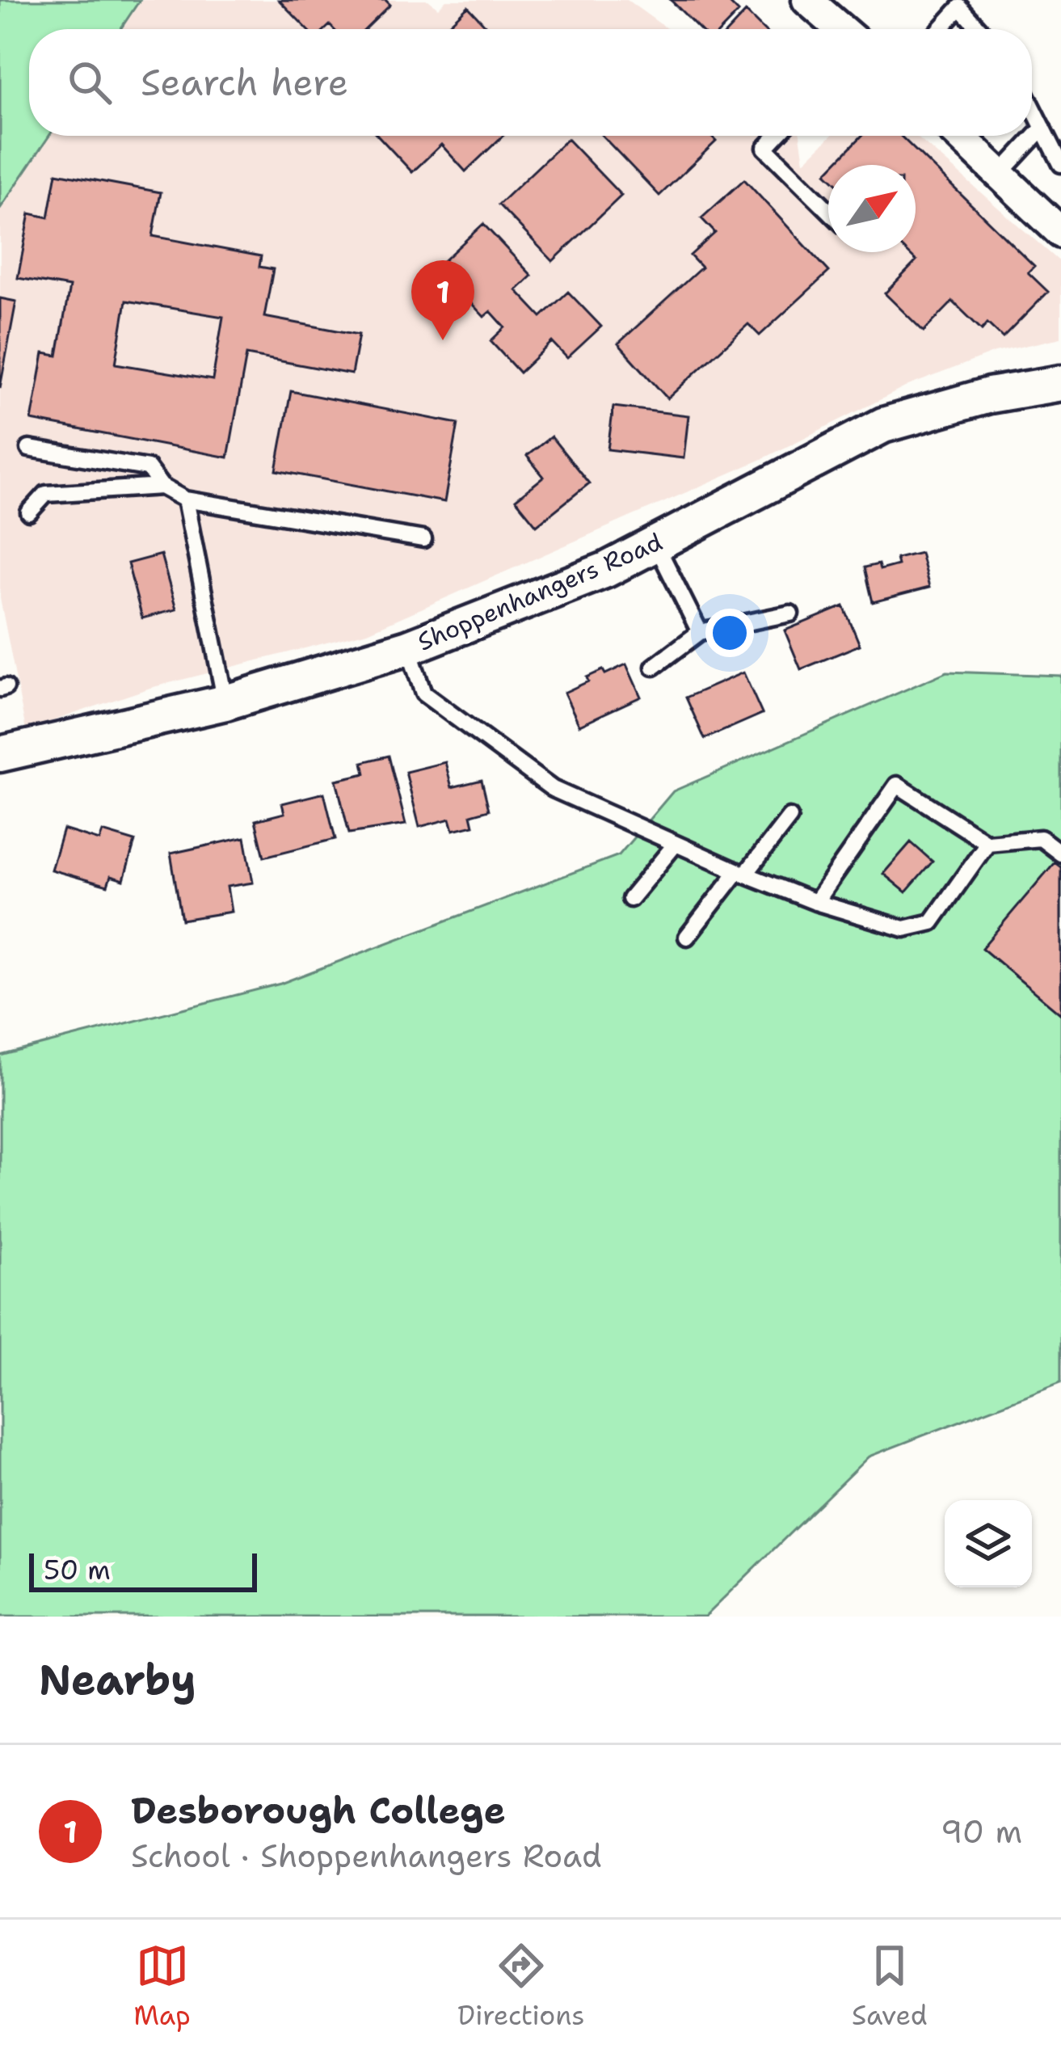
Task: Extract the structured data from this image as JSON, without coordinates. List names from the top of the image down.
{
  "streets": {
    "street": ["Shoppenhangers Road"]
  },
  "scale_bar": "50 m",
  "north": "top right",
  "page": {
    "search": "Search here",
    "pins": "1",
    "scale": "50 m",
    "heading": "Nearby",
    "list": [
      {
        "mark": "1",
        "name": "Desborough College",
        "note": "School · Shoppenhangers Road",
        "value": "90 m"
      }
    ],
    "nav": ["Map", "Directions", "Saved"]
  }
}
